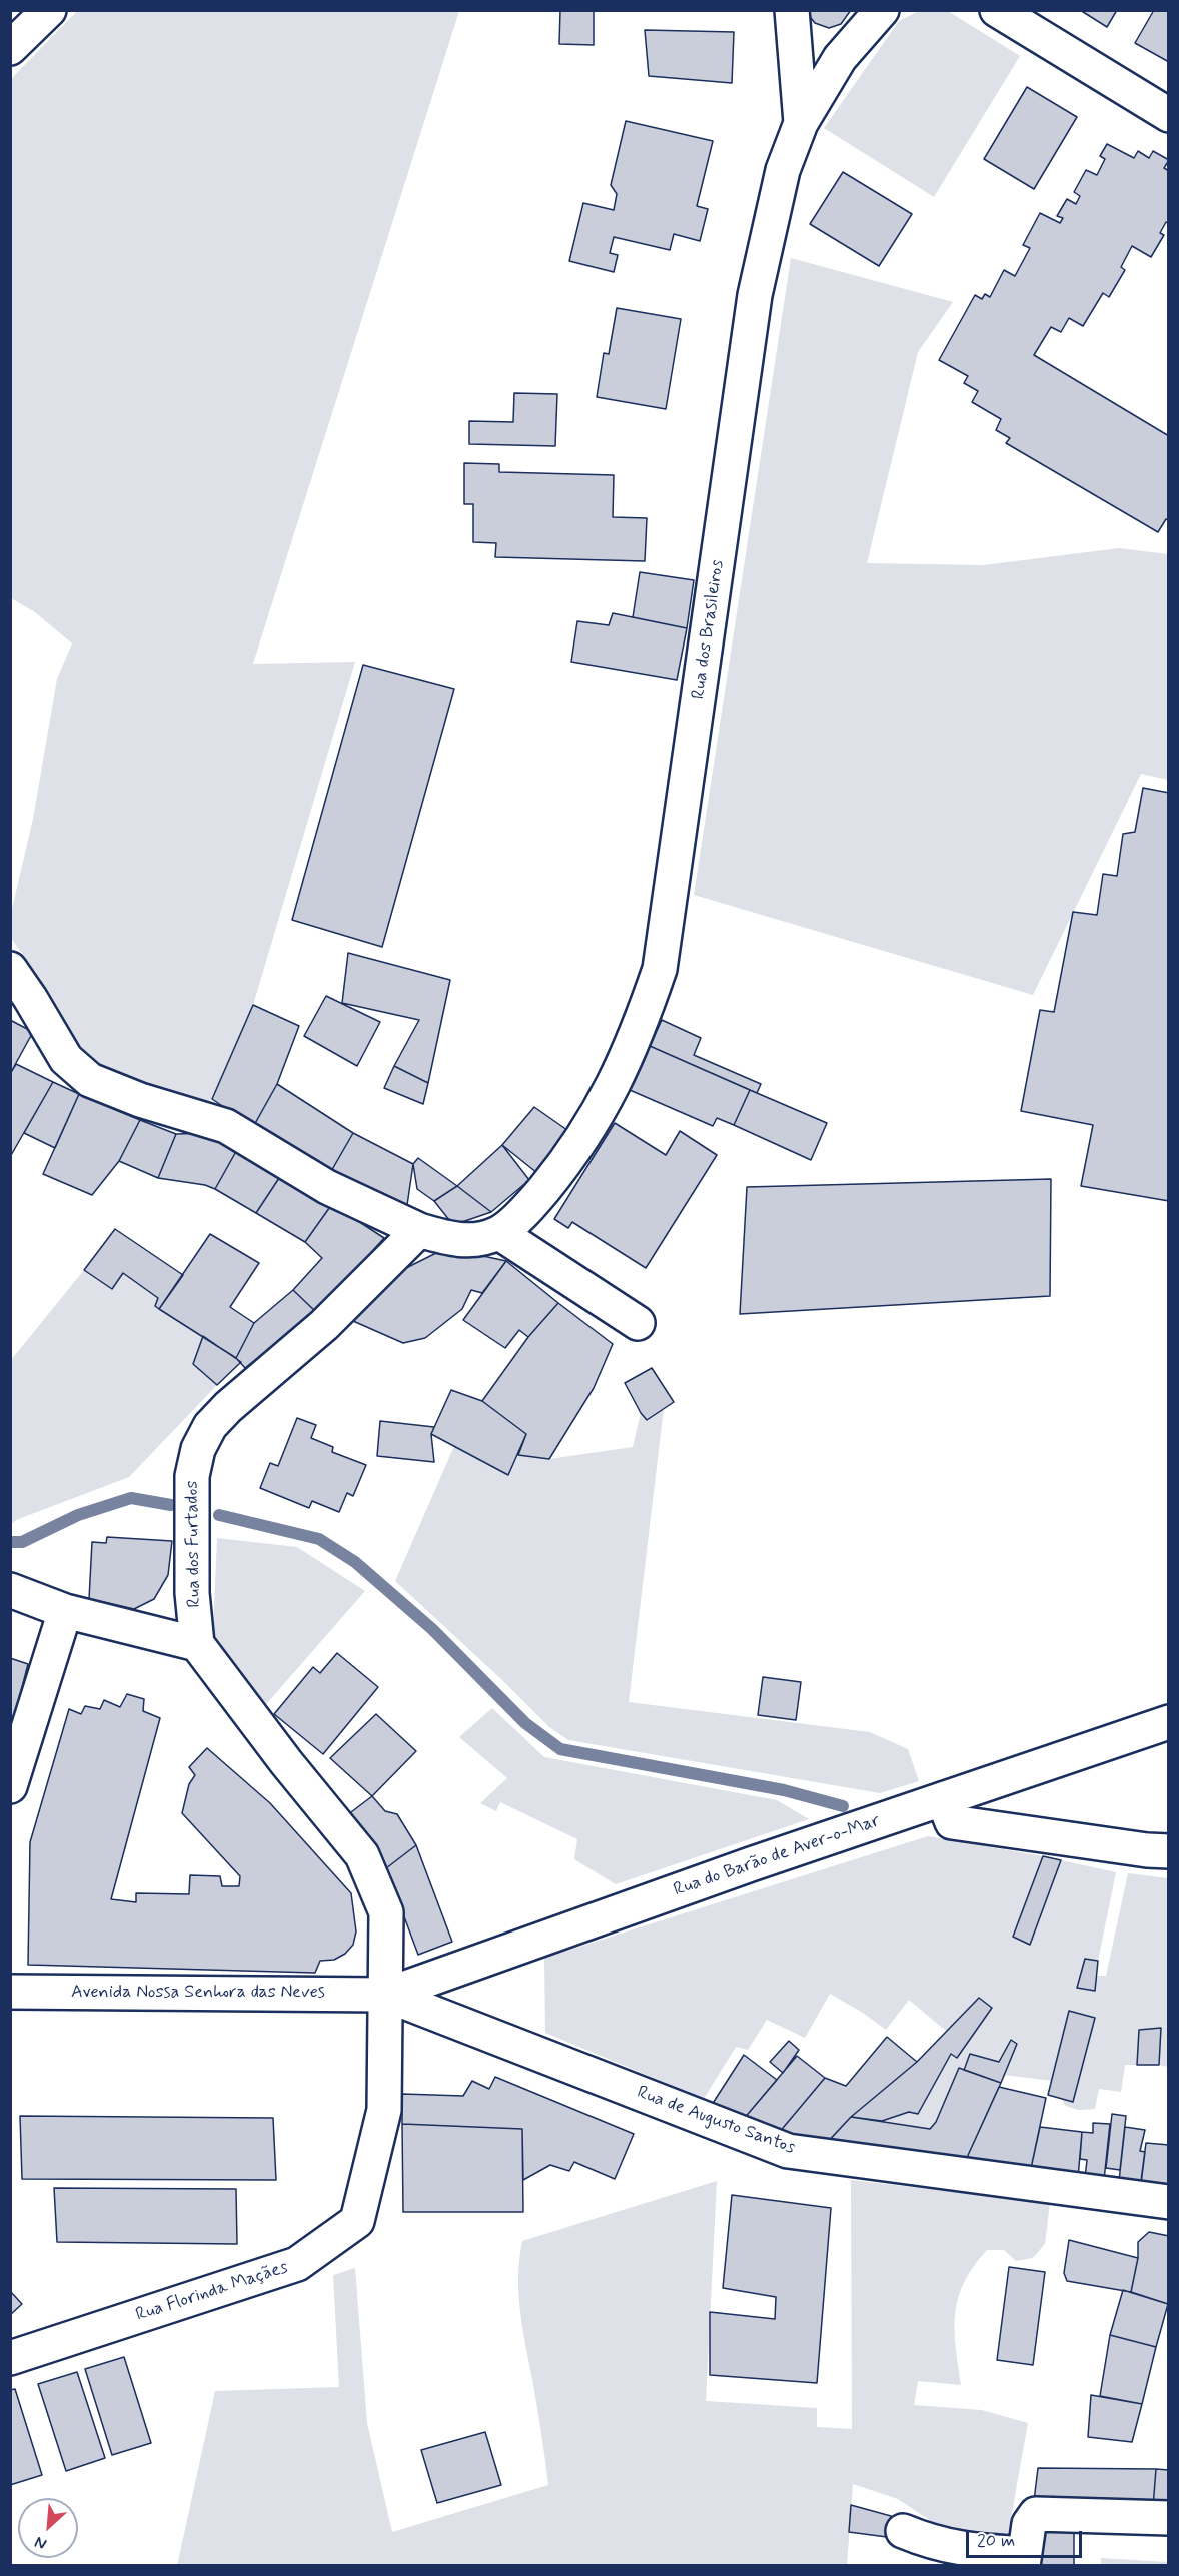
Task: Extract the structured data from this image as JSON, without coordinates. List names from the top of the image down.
{
  "streets": {
    "street": [
      "Rua dos Brasileiros",
      "Rua dos Furtados",
      "Rua do Barão de Aver-o-Mar",
      "Avenida Nossa Senhora das Neves",
      "Rua de Augusto Santos",
      "Rua Florinda Maçães"
    ]
  },
  "crossings": [
    ["Rua do Barão de Aver-o-Mar", "Avenida Nossa Senhora das Neves"],
    ["Rua do Barão de Aver-o-Mar", "Rua de Augusto Santos"],
    ["Rua do Barão de Aver-o-Mar", "Rua Florinda Maçães"],
    ["Avenida Nossa Senhora das Neves", "Rua de Augusto Santos"],
    ["Avenida Nossa Senhora das Neves", "Rua Florinda Maçães"],
    ["Rua de Augusto Santos", "Rua Florinda Maçães"]
  ],
  "scale_bar": "20 m",
  "north": "bottom left"
}
